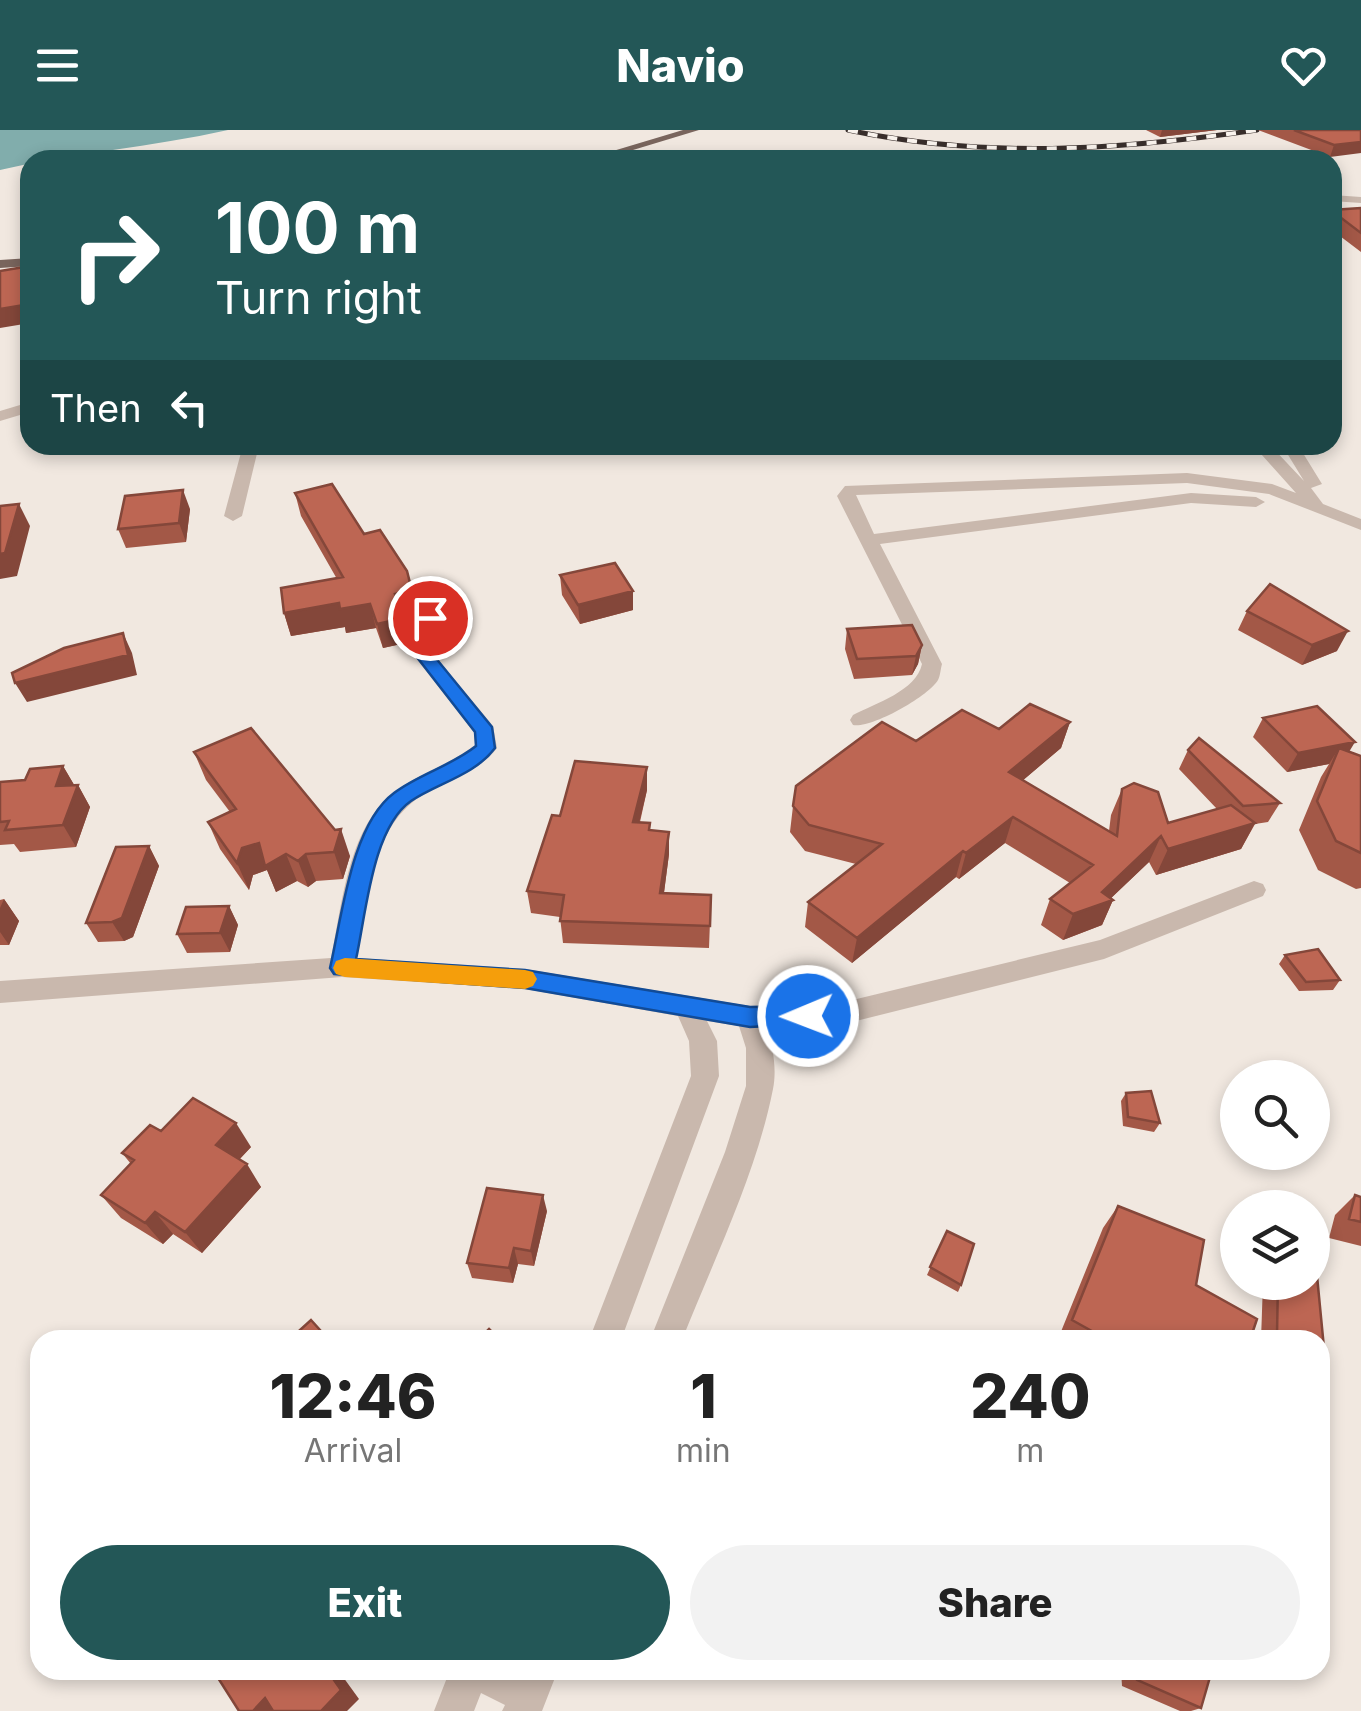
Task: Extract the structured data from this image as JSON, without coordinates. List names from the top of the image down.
{
  "page": {
    "header": "Navio",
    "turn": ["100 m", "Turn right"],
    "then": "Then",
    "eta": [
      "12:46",
      "Arrival",
      "1",
      "min",
      "240",
      "m"
    ],
    "buttons": ["Exit", "Share"]
  }
}
